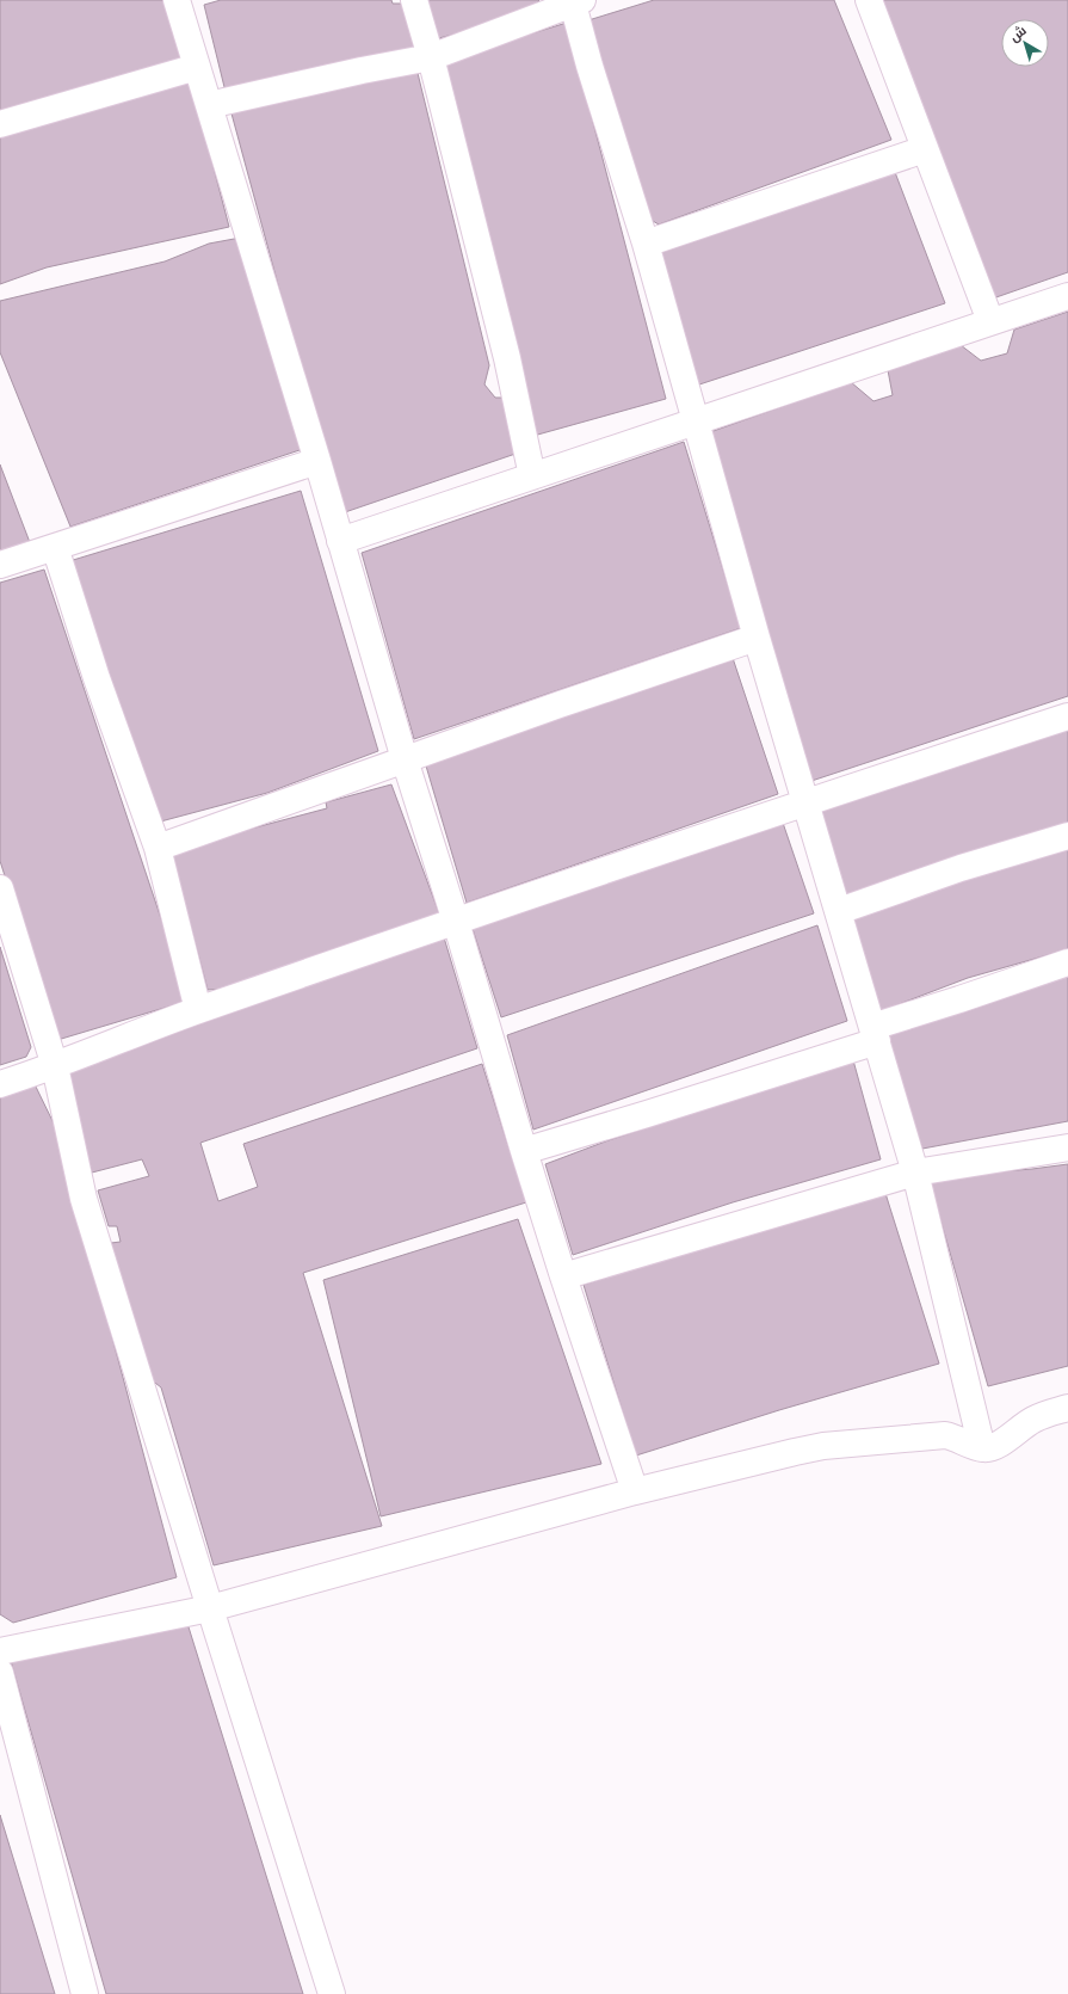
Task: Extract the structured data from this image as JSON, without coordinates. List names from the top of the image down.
{
  "north": "top left"
}
